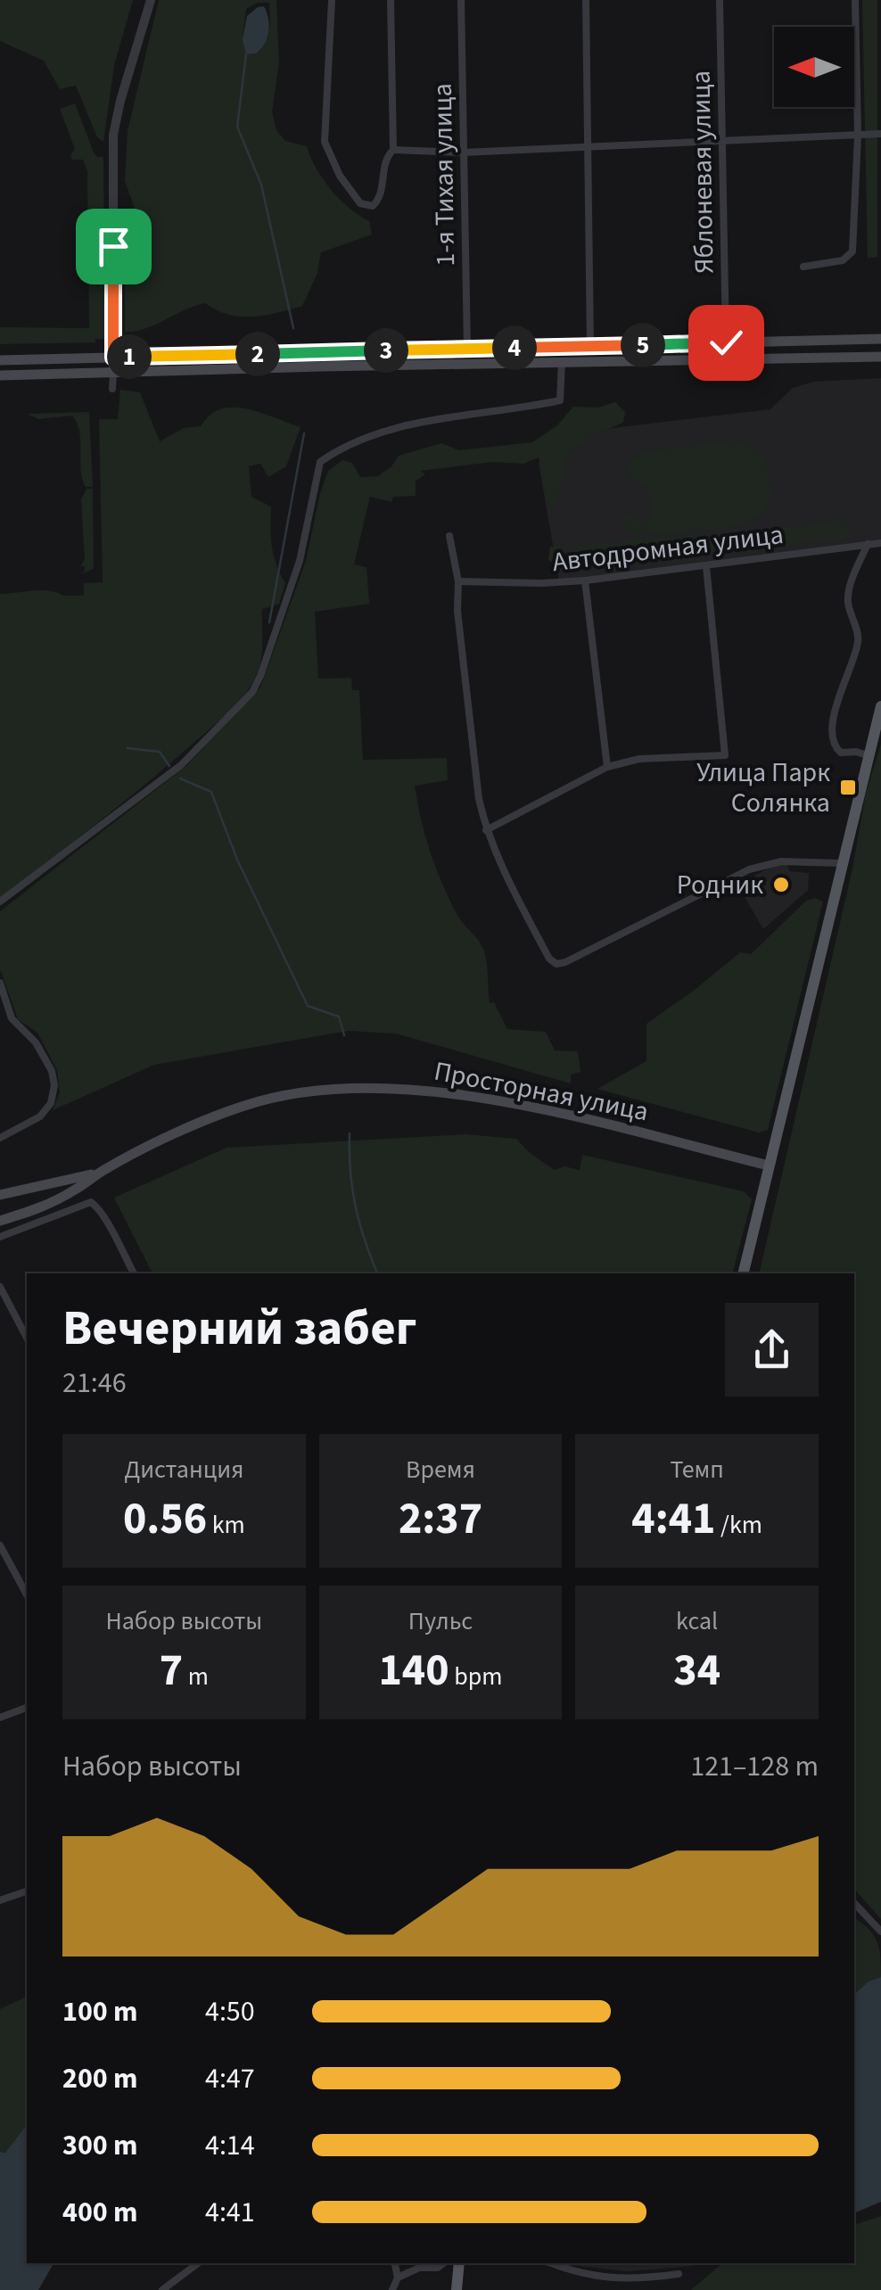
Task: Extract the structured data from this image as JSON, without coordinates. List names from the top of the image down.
{
  "streets": {
    "main road": ["Просторная улица"],
    "street": ["Яблоневая улица", "1-я Тихая улица", "Автодромная улица"]
  },
  "places": {
    "transit": ["Улица Парк Солянка"],
    "other": ["Родник"]
  },
  "north": "left",
  "page": {
    "pins": [
      "5",
      "4",
      "3",
      "2",
      "1"
    ],
    "heading": ["Вечерний забег", "21:46"],
    "stats": [
      ["Дистанция", "0.56 km"],
      ["Время", "2:37"],
      ["Темп", "4:41 /km"],
      ["Набор высоты", "7 m"],
      ["Пульс", "140 bpm"],
      ["kcal", "34"]
    ],
    "chart": ["Набор высоты", "121–128 m"],
    "list": [
      {
        "name": "100 m",
        "note": "4:50"
      },
      {
        "name": "200 m",
        "note": "4:47"
      },
      {
        "name": "300 m",
        "note": "4:14"
      },
      {
        "name": "400 m",
        "note": "4:41"
      }
    ]
  }
}
